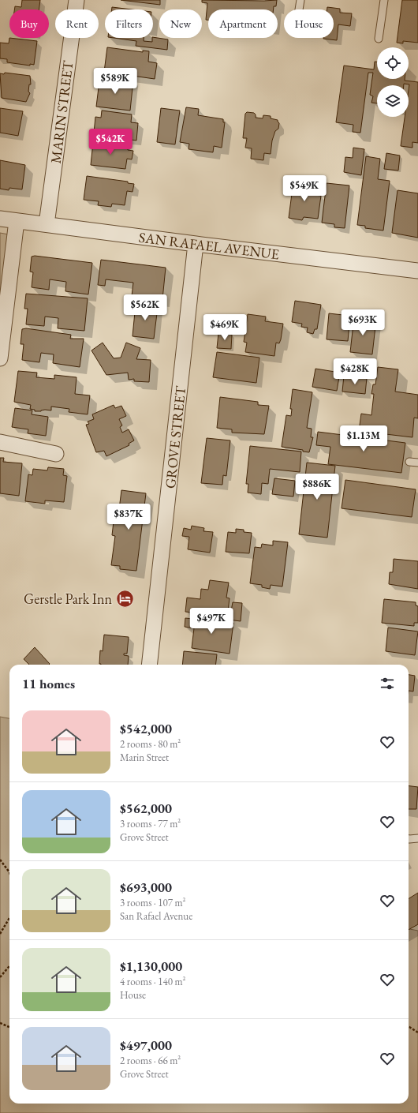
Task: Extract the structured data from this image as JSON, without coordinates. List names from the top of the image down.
{
  "streets": {
    "street": ["MARIN STREET", "SAN RAFAEL AVENUE", "GROVE STREET"]
  },
  "crossings": [
    ["MARIN STREET", "SAN RAFAEL AVENUE"],
    ["SAN RAFAEL AVENUE", "GROVE STREET"]
  ],
  "places": {
    "hotel": ["Gerstle Park Inn"]
  },
  "page": {
    "chip": [
      "Buy",
      "Rent",
      "Filters",
      "New",
      "Apartment",
      "House"
    ],
    "price": [
      "$589K",
      "$542K",
      "$549K",
      "$562K",
      "$693K",
      "$469K",
      "$428K",
      "$1.13M",
      "$886K",
      "$837K",
      "$497K"
    ],
    "heading": "11 homes",
    "list": [
      {
        "name": "$542,000",
        "note": "2 rooms · 80 m² · Marin Street"
      },
      {
        "name": "$562,000",
        "note": "3 rooms · 77 m² · Grove Street"
      },
      {
        "name": "$693,000",
        "note": "3 rooms · 107 m² · San Rafael Avenue"
      },
      {
        "name": "$1,130,000",
        "note": "4 rooms · 140 m² · House"
      },
      {
        "name": "$497,000",
        "note": "2 rooms · 66 m² · Grove Street"
      }
    ]
  }
}
